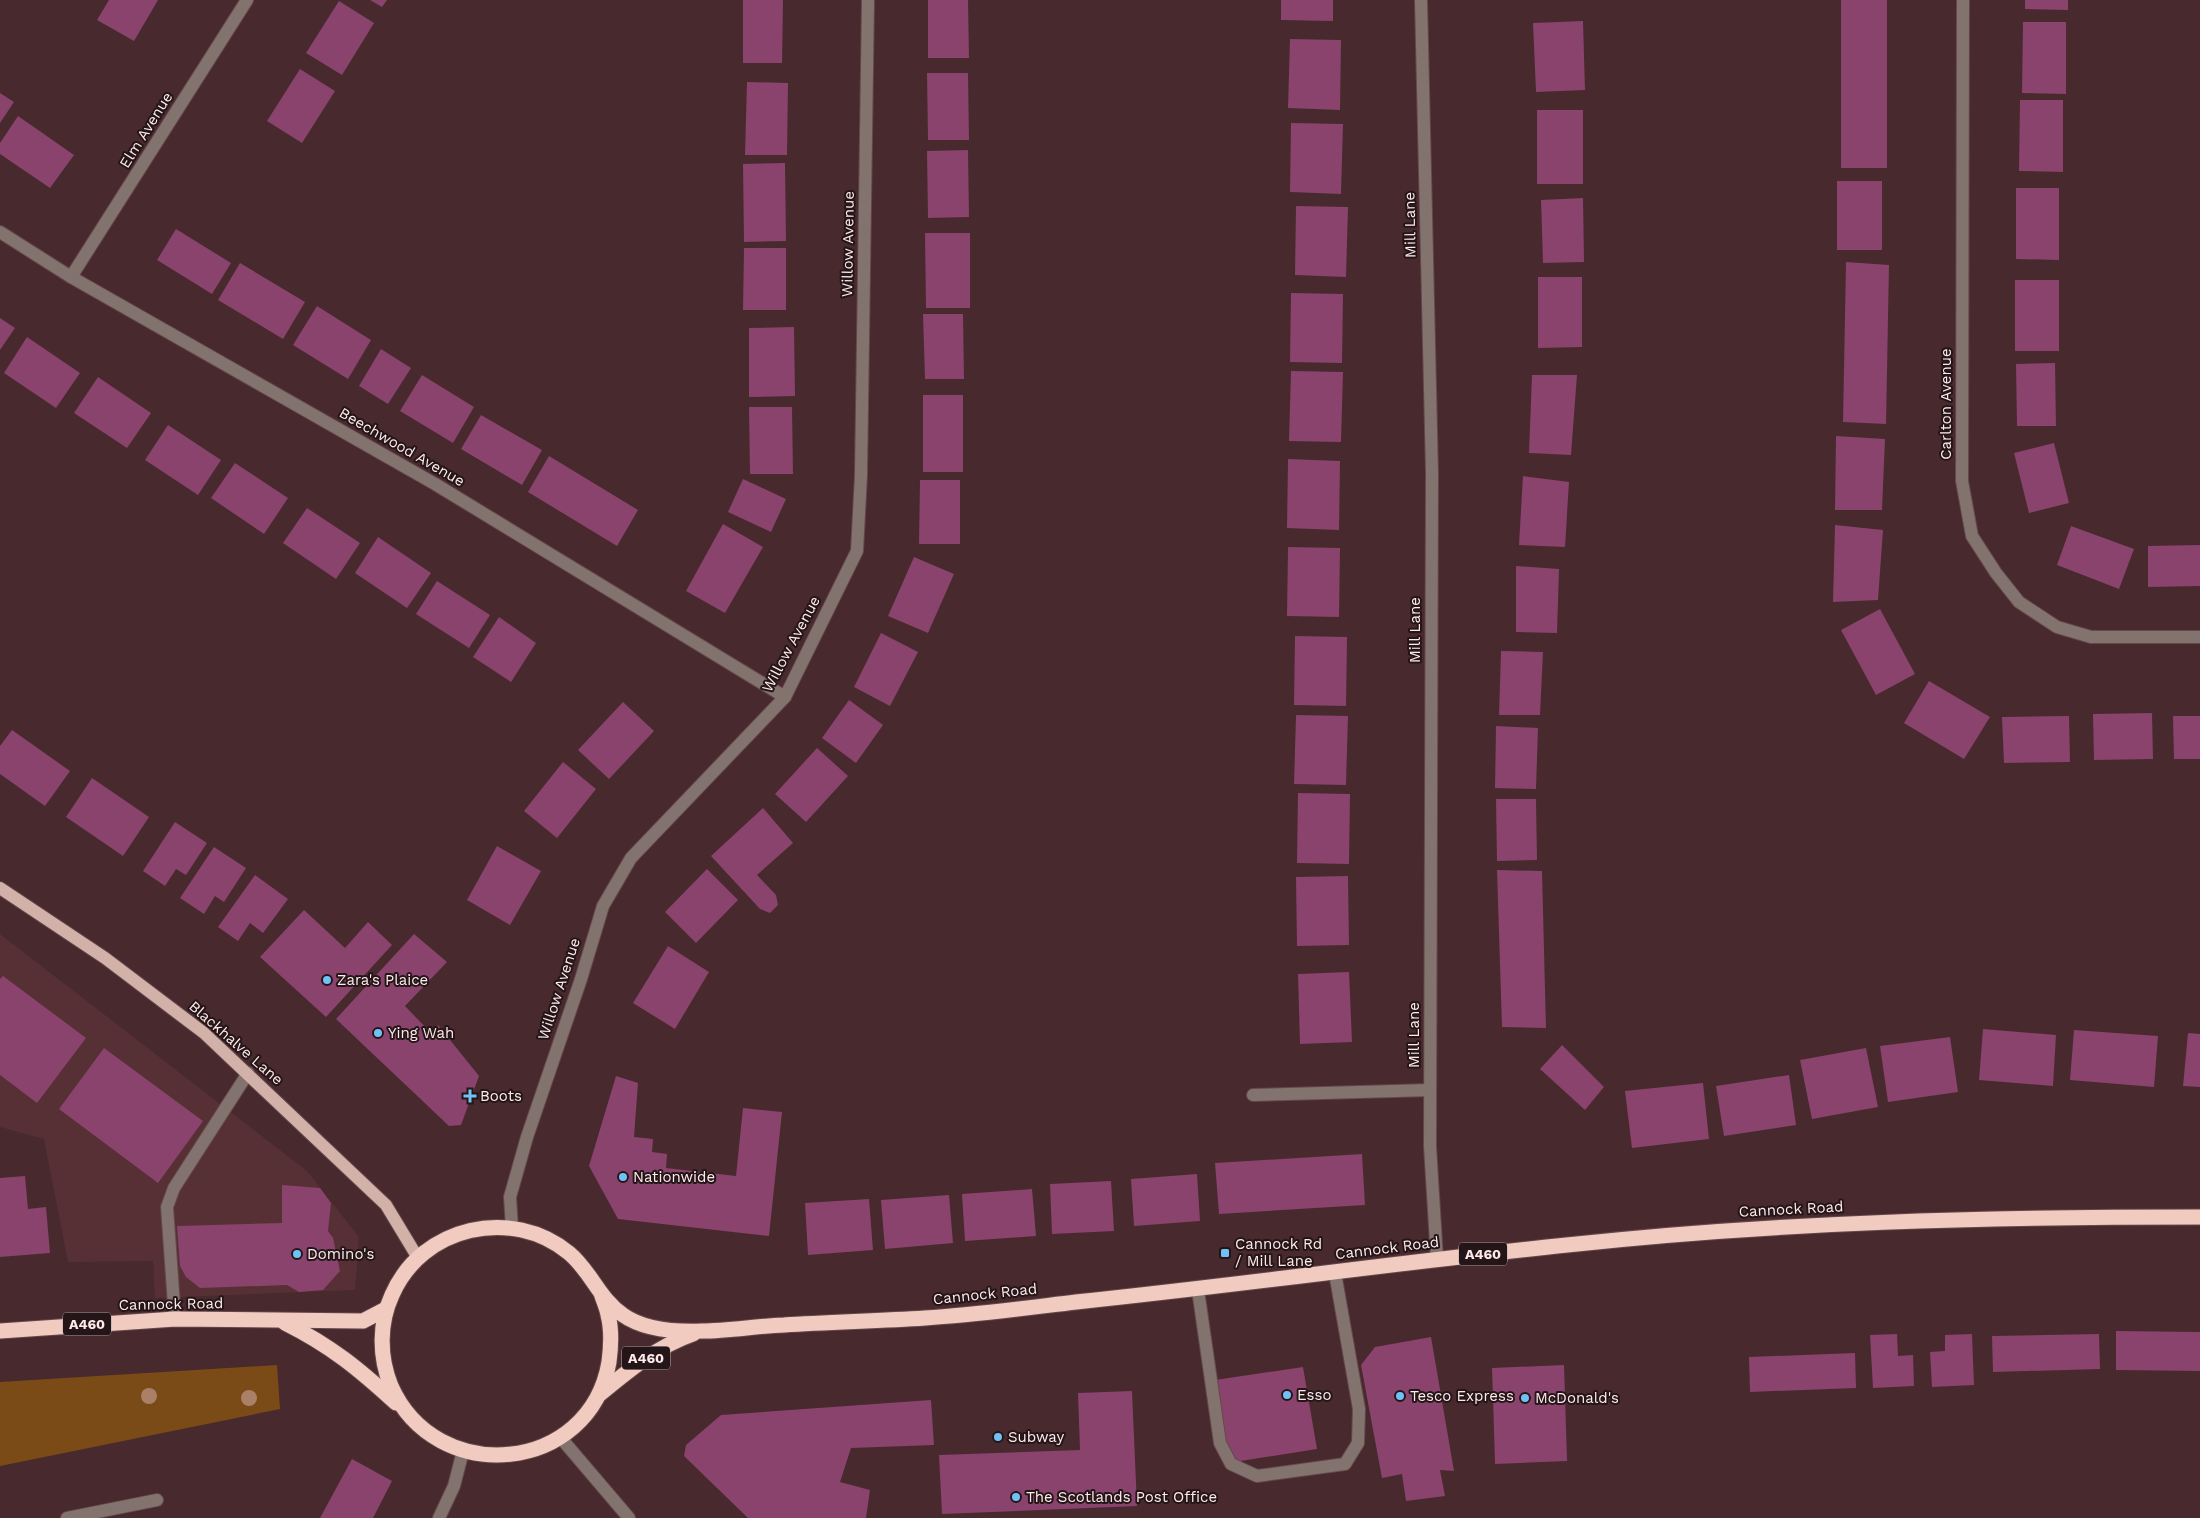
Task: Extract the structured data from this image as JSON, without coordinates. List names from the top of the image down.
{
  "streets": {
    "highway": ["Cannock Road", "A460"],
    "main road": ["Blackhalve Lane"],
    "street": [
      "Elm Avenue",
      "Mill Lane",
      "Willow Avenue",
      "Carlton Avenue",
      "Beechwood Avenue"
    ]
  },
  "crossings": [
    ["Elm Avenue", "Beechwood Avenue"],
    ["Mill Lane", "Cannock Road"],
    ["Willow Avenue", "Beechwood Avenue"],
    ["Cannock Road", "A460"]
  ],
  "places": {
    "other": [
      "Zara's Plaice",
      "Ying Wah",
      "Nationwide",
      "Domino's",
      "Esso",
      "Tesco Express",
      "McDonald's",
      "Subway",
      "The Scotlands Post Office"
    ],
    "health": ["Boots"],
    "transit": ["Cannock Rd / Mill Lane"]
  }
}
